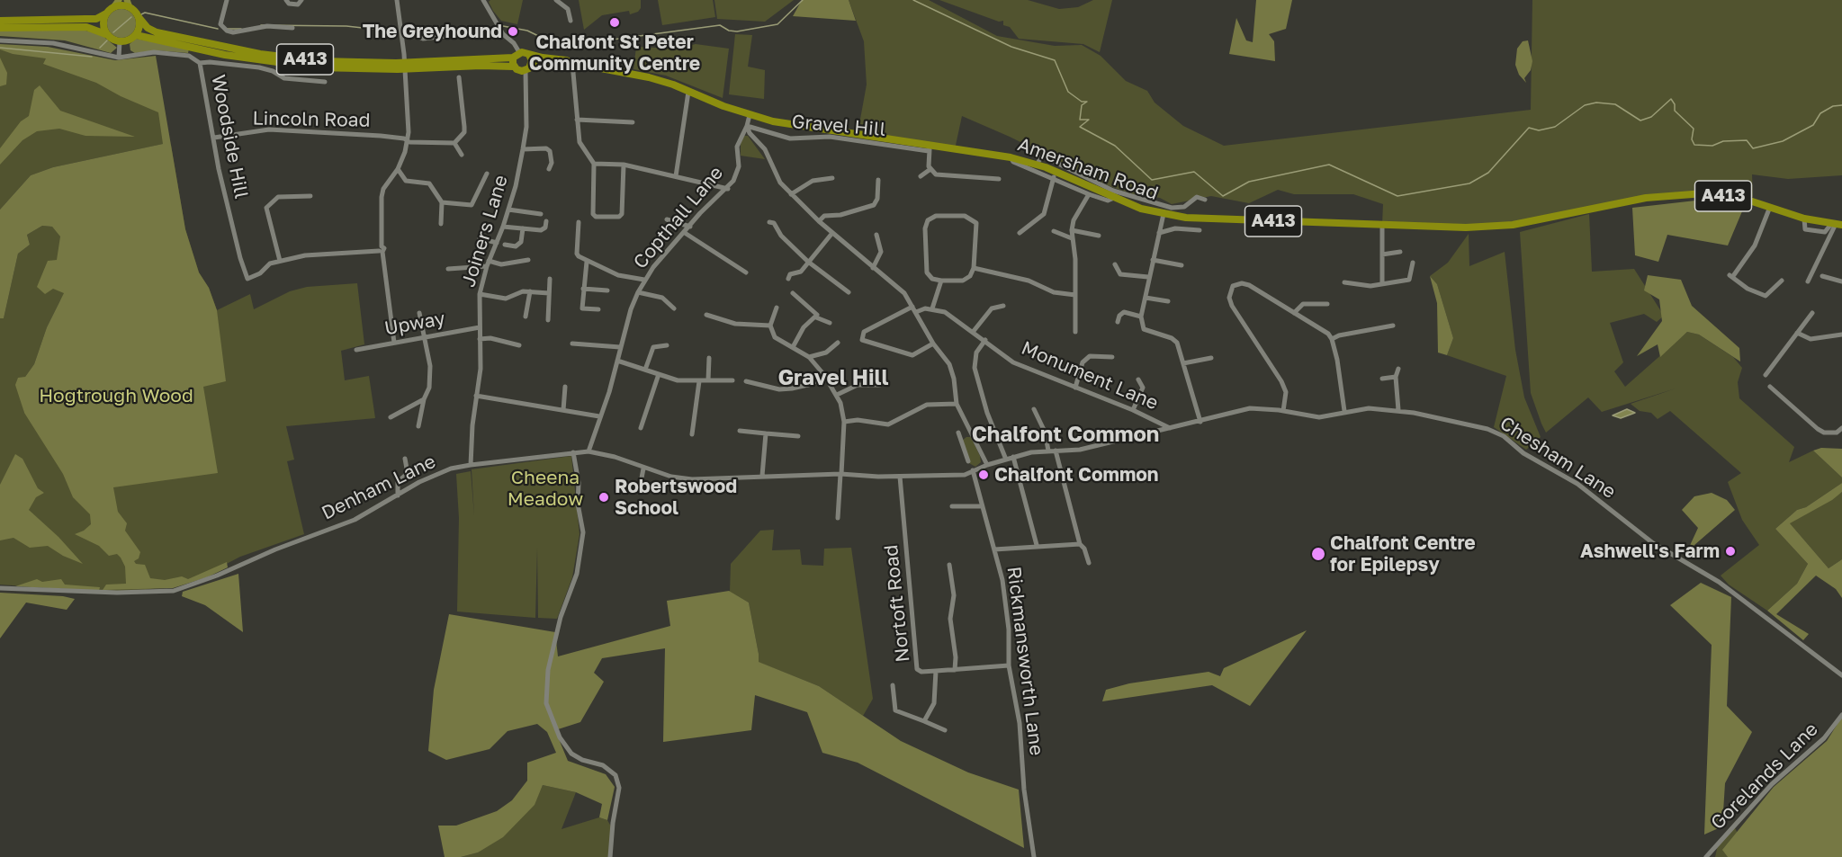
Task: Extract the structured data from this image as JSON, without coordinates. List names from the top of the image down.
{
  "streets": {
    "highway": ["A413", "Amersham Road"],
    "street": [
      "Lincoln Road",
      "Gravel Hill",
      "Woodside Hill",
      "Copthall Lane",
      "Joiners Lane",
      "Upway",
      "Monument Lane",
      "Chesham Lane",
      "Denham Lane",
      "Nortoft Road",
      "Rickmansworth Lane",
      "Gorelands Lane"
    ]
  },
  "crossings": [
    ["A413", "Amersham Road"],
    ["A413", "Joiners Lane"],
    ["Lincoln Road", "Woodside Hill"],
    ["Gravel Hill", "Amersham Road"],
    ["Gravel Hill", "Copthall Lane"],
    ["Amersham Road", "Joiners Lane"],
    ["Copthall Lane", "Denham Lane"],
    ["Joiners Lane", "Upway"],
    ["Joiners Lane", "Denham Lane"],
    ["Monument Lane", "Chesham Lane"],
    ["Denham Lane", "Nortoft Road"],
    ["Denham Lane", "Rickmansworth Lane"],
    ["Nortoft Road", "Rickmansworth Lane"]
  ],
  "districts": ["Gravel Hill", "Chalfont Common"],
  "parks": ["Hogtrough Wood", "Cheena Meadow"],
  "places": [
    "Chalfont St Peter Community Centre",
    "The Greyhound",
    "Chalfont Common",
    "Robertswood School",
    "Ashwell's Farm",
    "Chalfont Centre for Epilepsy"
  ]
}
